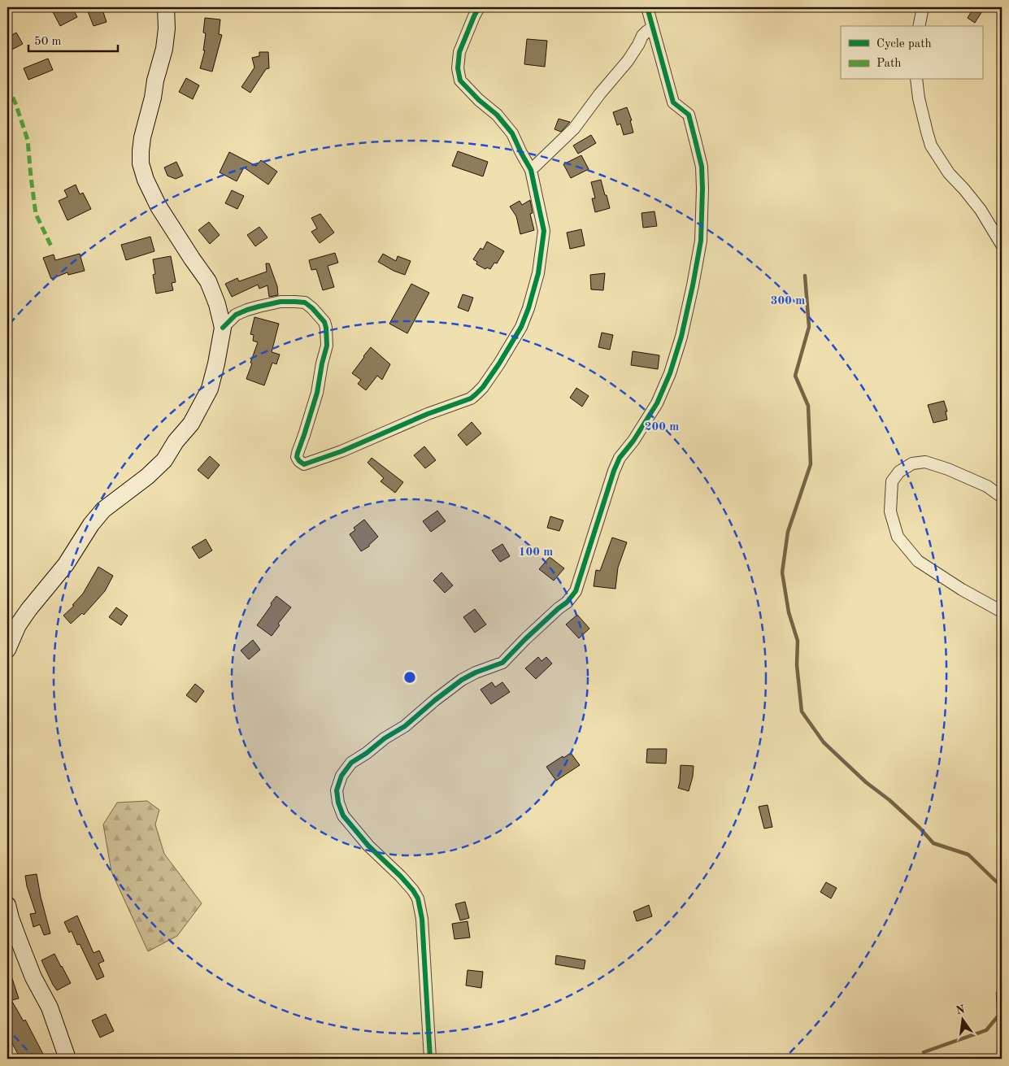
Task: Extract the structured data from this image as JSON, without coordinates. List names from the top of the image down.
{
  "legend": ["Cycle path", "Path"],
  "scale_bar": "50 m",
  "north": "top",
  "rings": ["300 m", "200 m", "100 m"]
}
